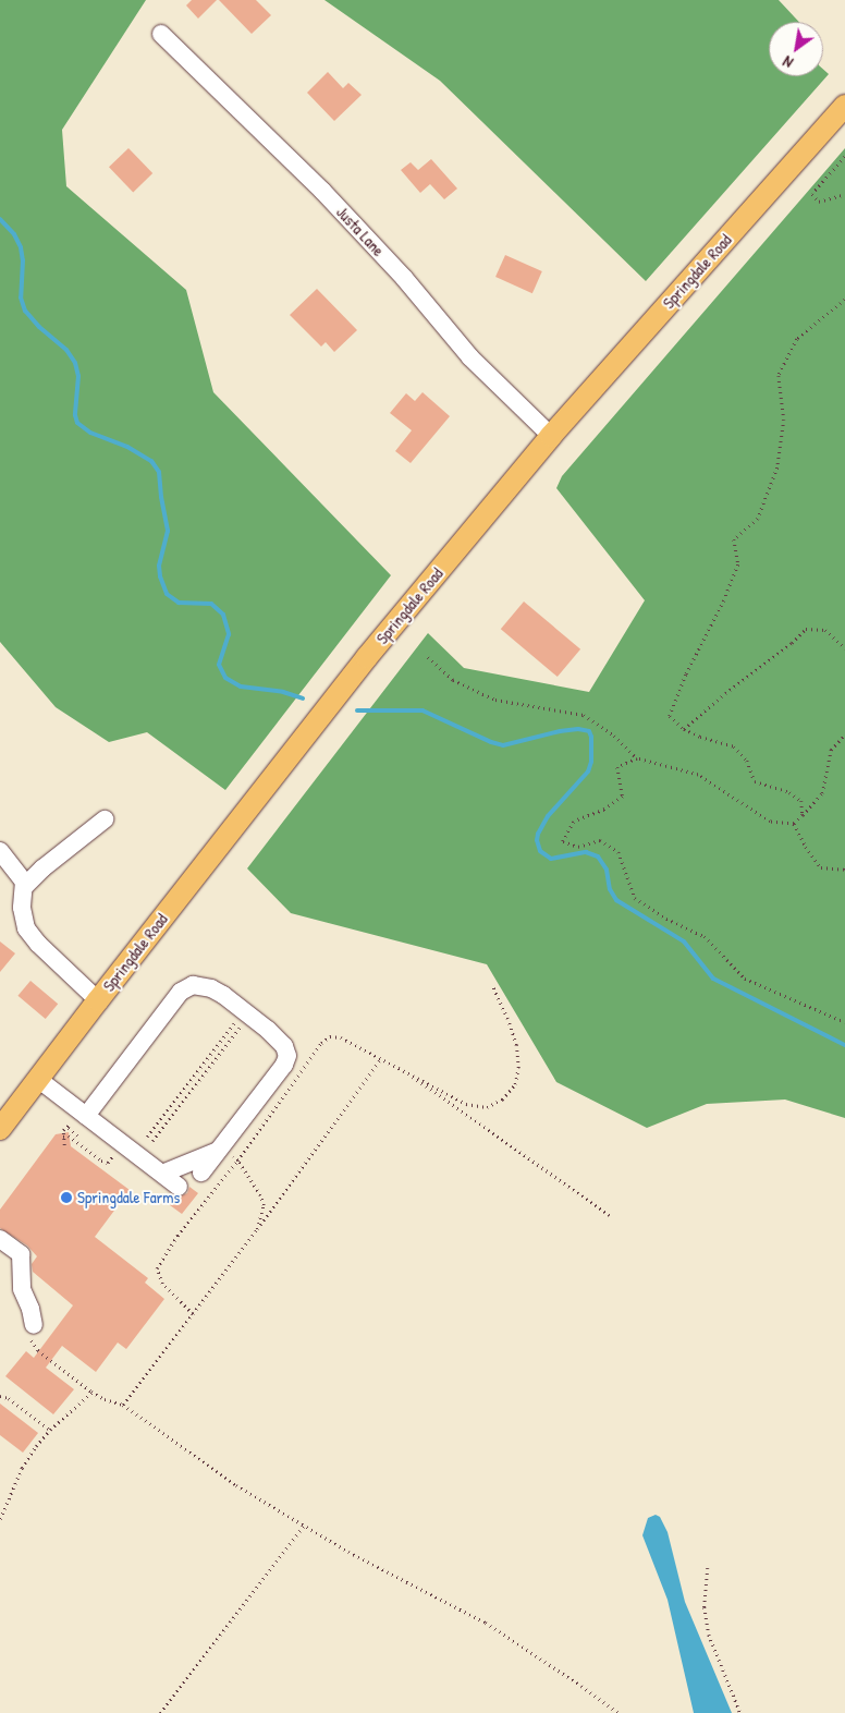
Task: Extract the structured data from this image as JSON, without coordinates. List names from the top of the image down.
{
  "streets": {
    "main road": ["Springdale Road"],
    "street": ["Justa Lane"]
  },
  "crossings": [
    ["Justa Lane", "Springdale Road"]
  ],
  "places": ["Springdale Farms"],
  "north": "bottom left"
}
